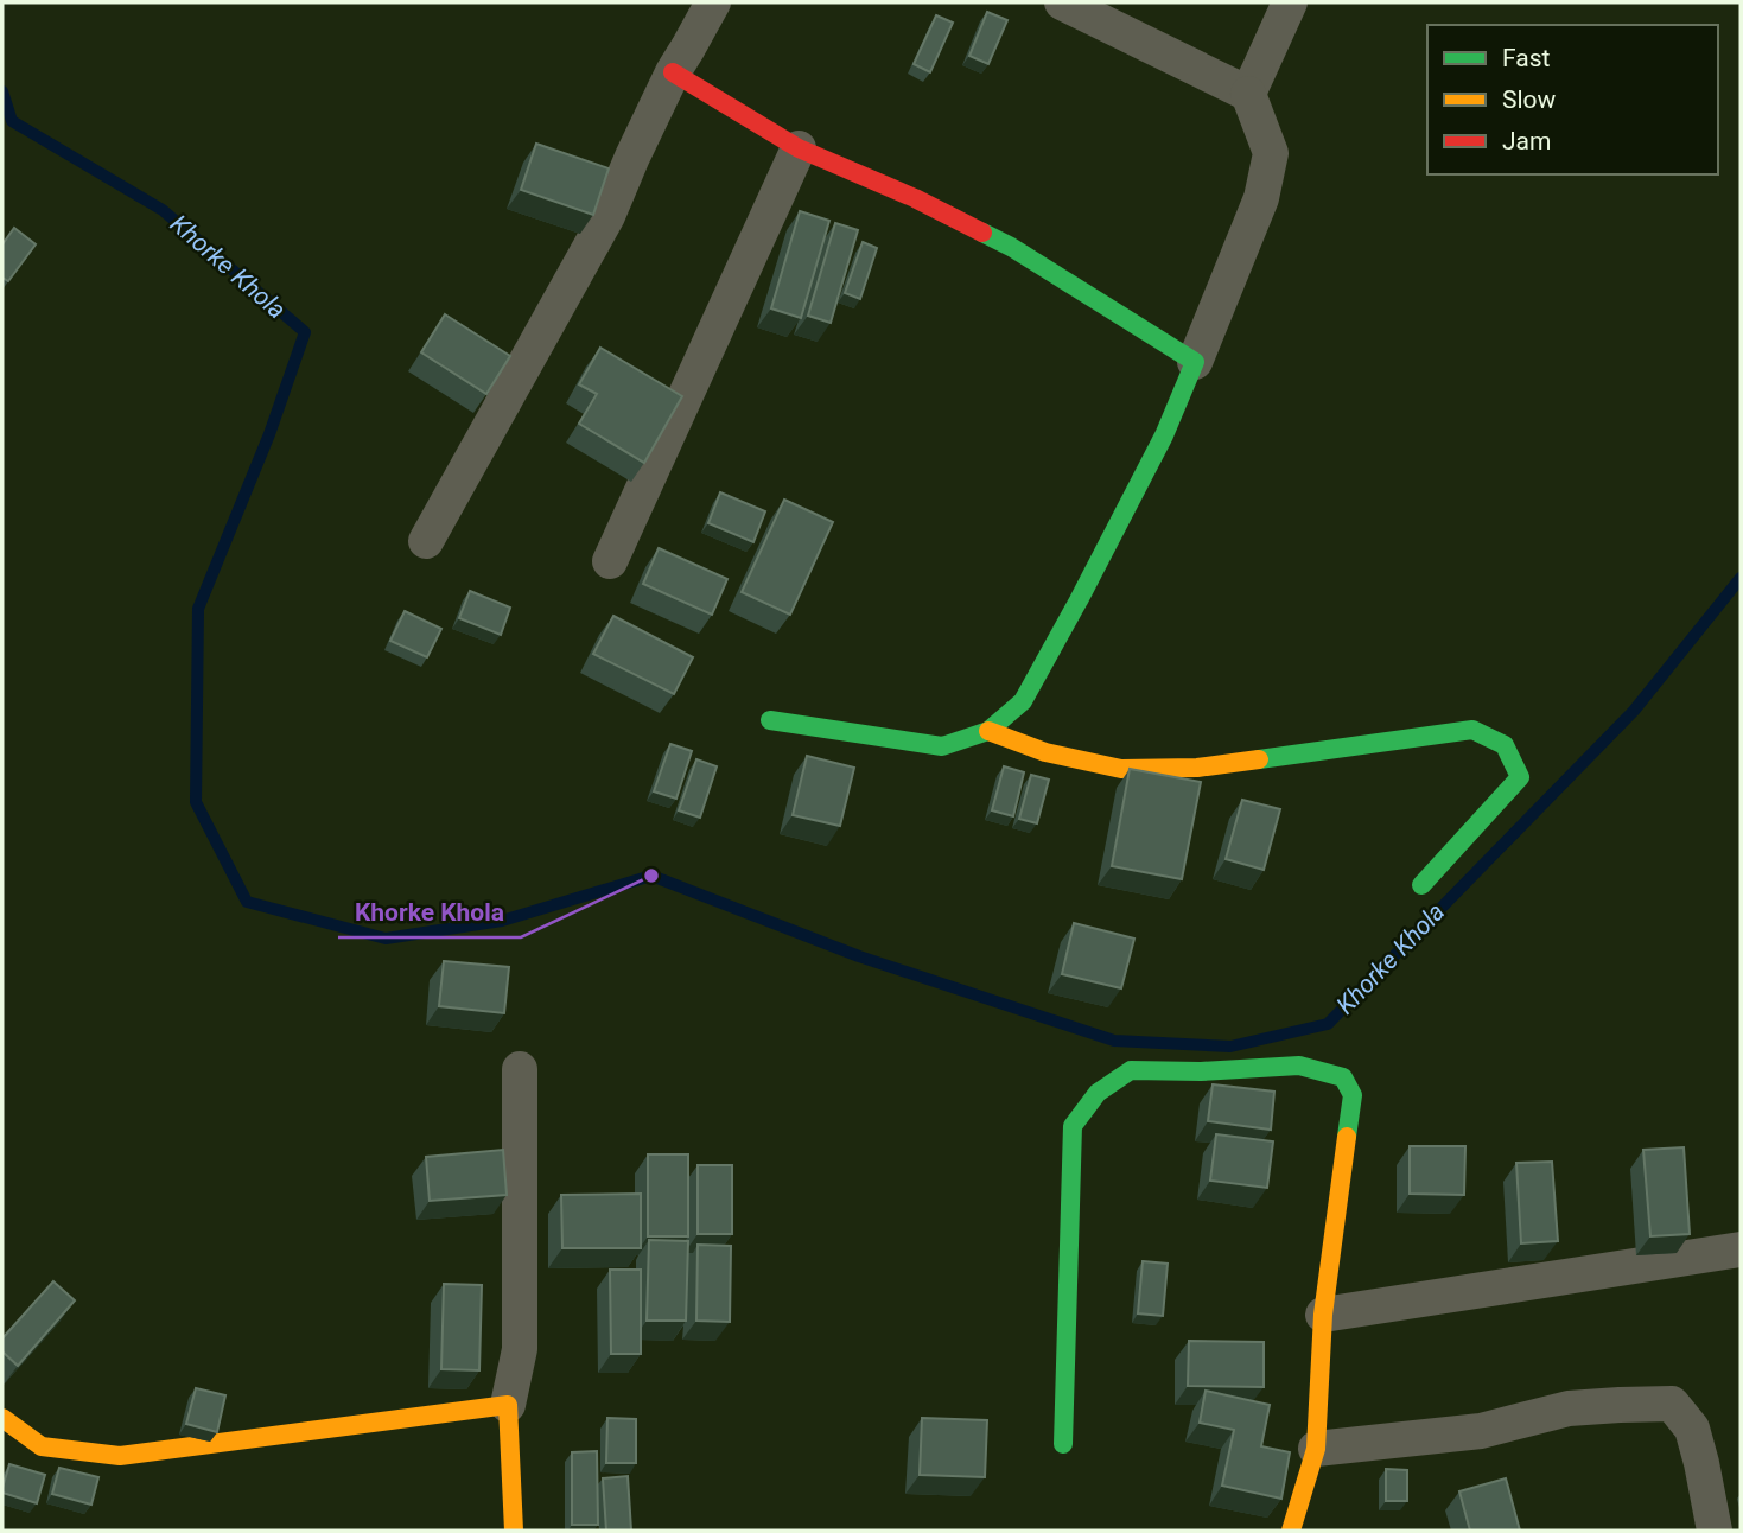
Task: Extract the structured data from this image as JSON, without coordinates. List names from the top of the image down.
{
  "water": ["Khorke Khola"],
  "places": ["Khorke Khola"],
  "legend": ["Fast", "Slow", "Jam"]
}
